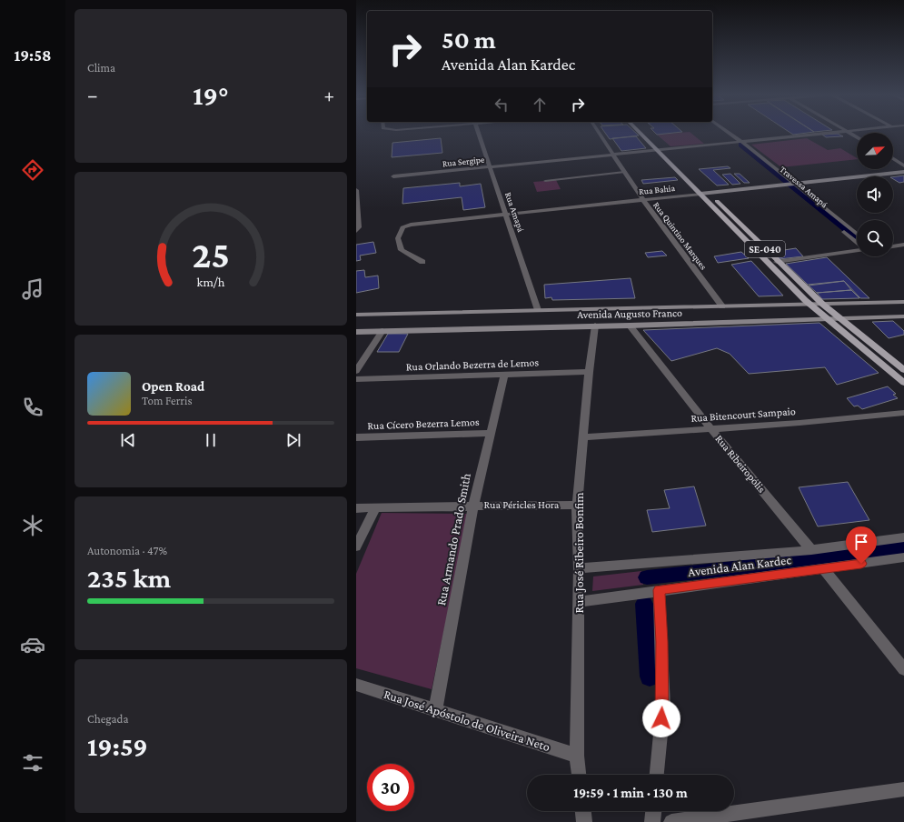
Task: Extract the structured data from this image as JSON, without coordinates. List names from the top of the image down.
{
  "streets": {
    "main road": ["Rua Bahia", "SE-040", "Avenida Augusto Franco"],
    "street": [
      "Rua Sergipe",
      "Travessa Amapá",
      "Rua Amapá",
      "Rua Quintino Marques",
      "Rua Orlando Bezerra de Lemos",
      "Rua Bitencourt Sampaio",
      "Rua Cícero Bezerra Lemos",
      "Rua Ribeiropólis",
      "Rua Péricles Hora",
      "Rua Armando Prado Smith",
      "Rua José Ribeiro Bonfim",
      "Avenida Alan Kardec",
      "Rua José Apóstolo de Oliveira Neto"
    ]
  },
  "crossings": [
    ["Rua Sergipe", "Travessa Amapá"],
    ["Rua Sergipe", "Rua Amapá"],
    ["Rua Sergipe", "Rua Quintino Marques"],
    ["Rua Sergipe", "SE-040"],
    ["Travessa Amapá", "Rua Bahia"],
    ["Rua Bahia", "Rua Amapá"],
    ["Rua Bahia", "Rua Quintino Marques"],
    ["Rua Bahia", "SE-040"],
    ["Rua Amapá", "Avenida Augusto Franco"],
    ["Rua Quintino Marques", "Avenida Augusto Franco"],
    ["SE-040", "Avenida Augusto Franco"],
    ["Avenida Augusto Franco", "Rua Ribeiropólis"],
    ["Avenida Augusto Franco", "Rua José Ribeiro Bonfim"],
    ["Rua Orlando Bezerra de Lemos", "Rua Armando Prado Smith"],
    ["Rua Orlando Bezerra de Lemos", "Rua José Ribeiro Bonfim"],
    ["Rua Bitencourt Sampaio", "Rua Ribeiropólis"],
    ["Rua Bitencourt Sampaio", "Rua José Ribeiro Bonfim"],
    ["Rua Cícero Bezerra Lemos", "Rua Armando Prado Smith"],
    ["Rua Ribeiropólis", "Avenida Alan Kardec"],
    ["Rua Péricles Hora", "Rua Armando Prado Smith"],
    ["Rua Péricles Hora", "Rua José Ribeiro Bonfim"],
    ["Rua Armando Prado Smith", "Rua José Apóstolo de Oliveira Neto"],
    ["Rua José Ribeiro Bonfim", "Avenida Alan Kardec"],
    ["Rua José Ribeiro Bonfim", "Rua José Apóstolo de Oliveira Neto"]
  ],
  "north": "top right",
  "page": {
    "tabs": "19:58",
    "tile": [
      "Clima",
      ["Autonomia · 47%", "235 km"],
      ["Chegada", "19:59"]
    ],
    "turn": ["50 m", "Avenida Alan Kardec"],
    "heat": ["−", "19°", "+"],
    "song": ["Open Road", "Tom Ferris"],
    "limit": "30",
    "trip": "19:59 · 1 min · 130 m",
    "gauge": ["25", "km/h"]
  }
}
